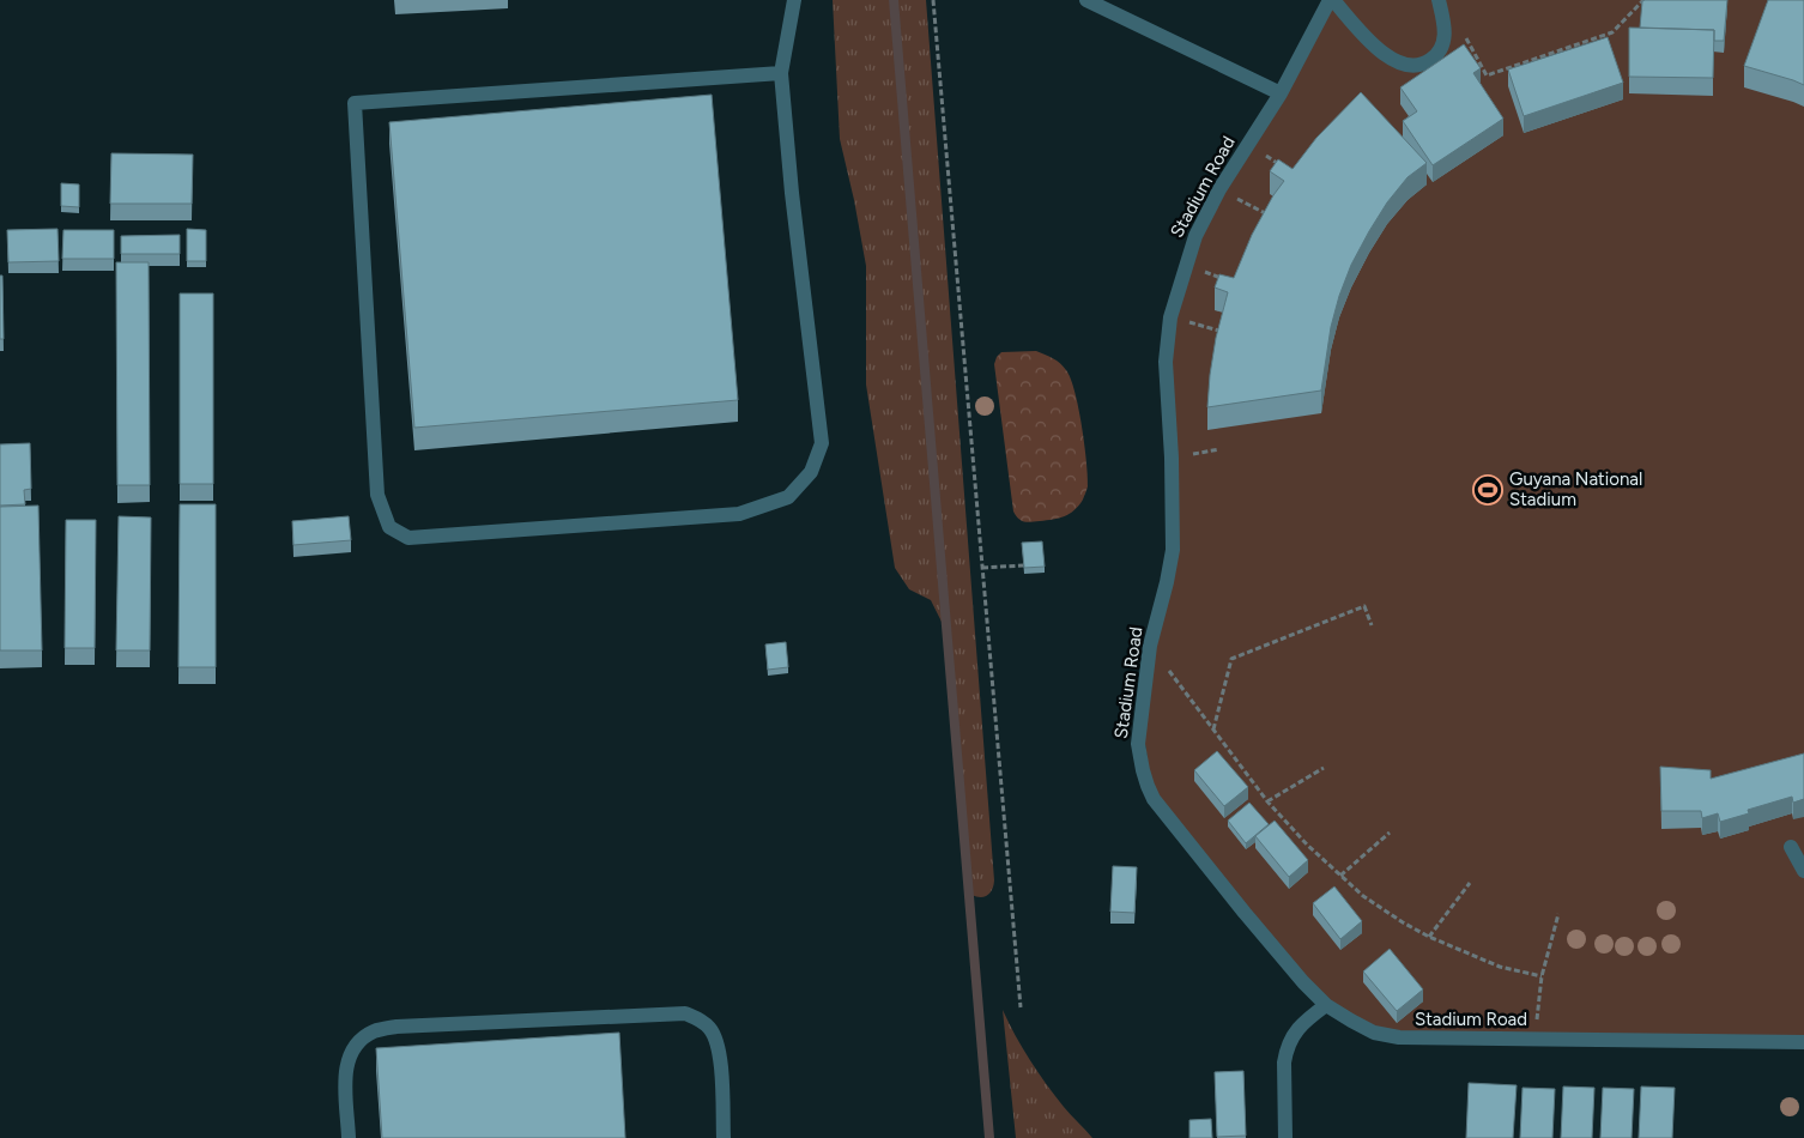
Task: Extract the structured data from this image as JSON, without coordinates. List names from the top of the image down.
{
  "streets": {
    "lane": ["Stadium Road"]
  },
  "places": {
    "sports": ["Guyana National Stadium"]
  }
}
